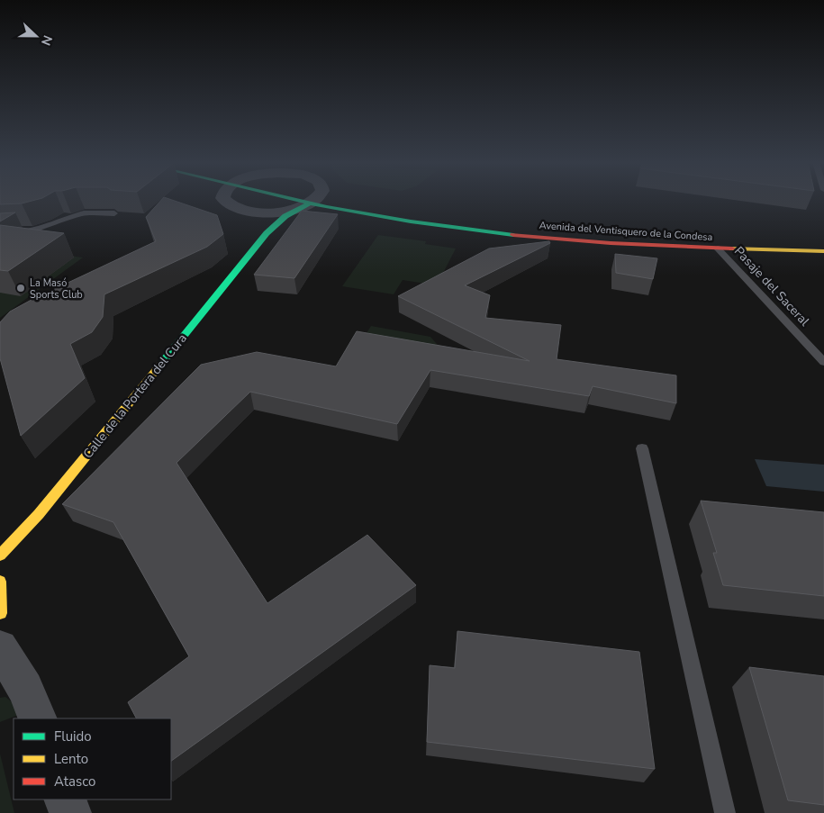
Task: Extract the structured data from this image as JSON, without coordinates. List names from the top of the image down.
{
  "streets": {
    "main road": ["Avenida del Ventisquero de la Condesa", "Calle de la Portera del Cura"],
    "lane": ["Pasaje del Saceral"]
  },
  "crossings": [
    ["Avenida del Ventisquero de la Condesa", "Pasaje del Saceral"],
    ["Avenida del Ventisquero de la Condesa", "Calle de la Portera del Cura"]
  ],
  "places": ["La Masó Sports Club"],
  "legend": ["Fluido", "Lento", "Atasco"],
  "north": "right"
}
